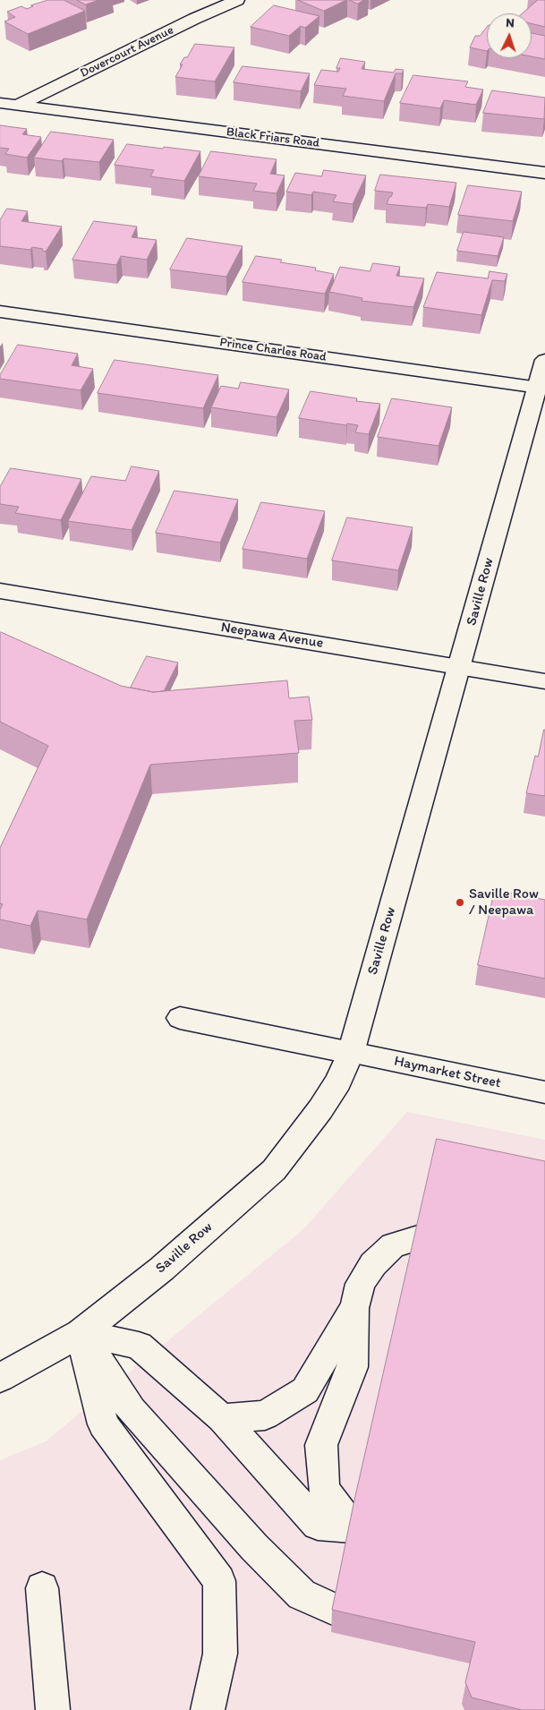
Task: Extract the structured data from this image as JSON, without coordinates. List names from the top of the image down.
{
  "streets": {
    "street": [
      "Dovercourt Avenue",
      "Black Friars Road",
      "Prince Charles Road",
      "Saville Row",
      "Neepawa Avenue",
      "Haymarket Street"
    ]
  },
  "crossings": [
    ["Dovercourt Avenue", "Black Friars Road"],
    ["Prince Charles Road", "Saville Row"],
    ["Saville Row", "Neepawa Avenue"],
    ["Saville Row", "Haymarket Street"]
  ],
  "places": ["Saville Row / Neepawa"],
  "north": "top"
}
